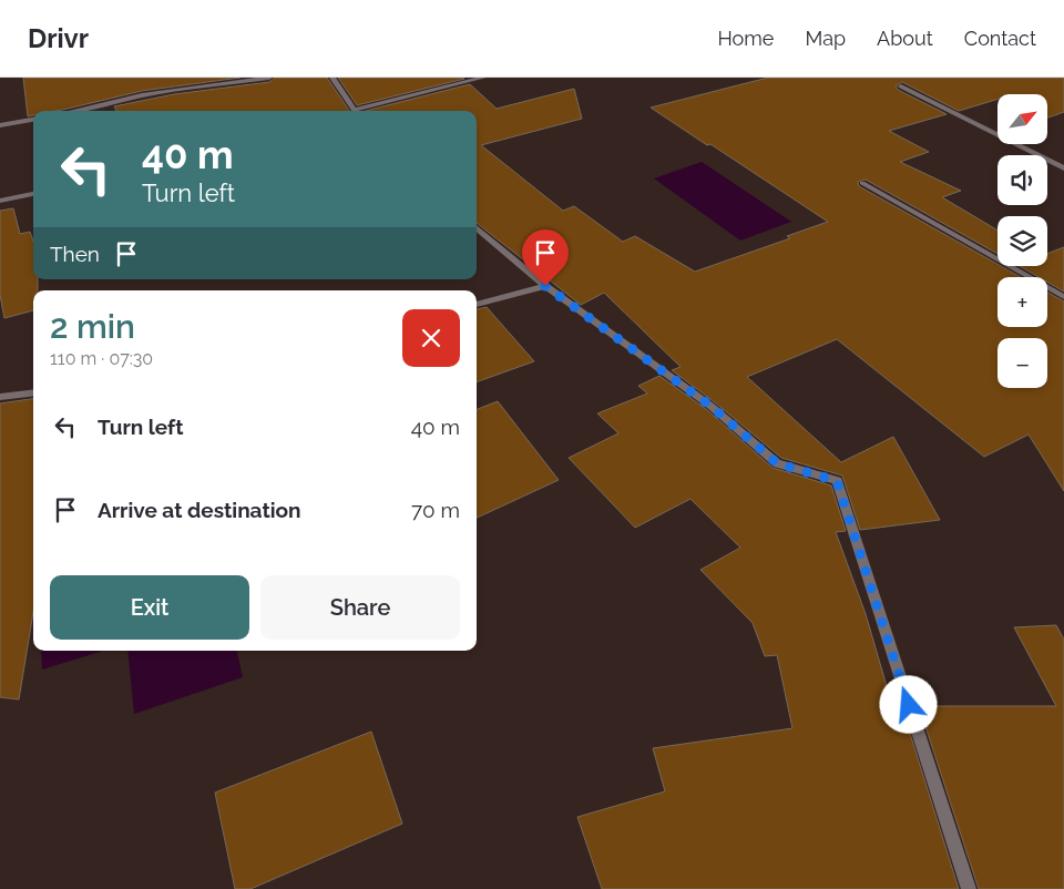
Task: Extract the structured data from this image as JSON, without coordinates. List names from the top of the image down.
{
  "north": "top right",
  "page": {
    "header": "Drivr",
    "nav": [
      "Home",
      "Map",
      "About",
      "Contact"
    ],
    "map_buttons": ["+", "−"],
    "turn": ["40 m", "Turn left"],
    "then": "Then",
    "heading": ["2 min", "110 m · 07:30"],
    "list": [
      {
        "name": "Turn left",
        "value": "40 m"
      },
      {
        "name": "Arrive at destination",
        "value": "70 m"
      }
    ],
    "buttons": ["Exit", "Share"]
  }
}
